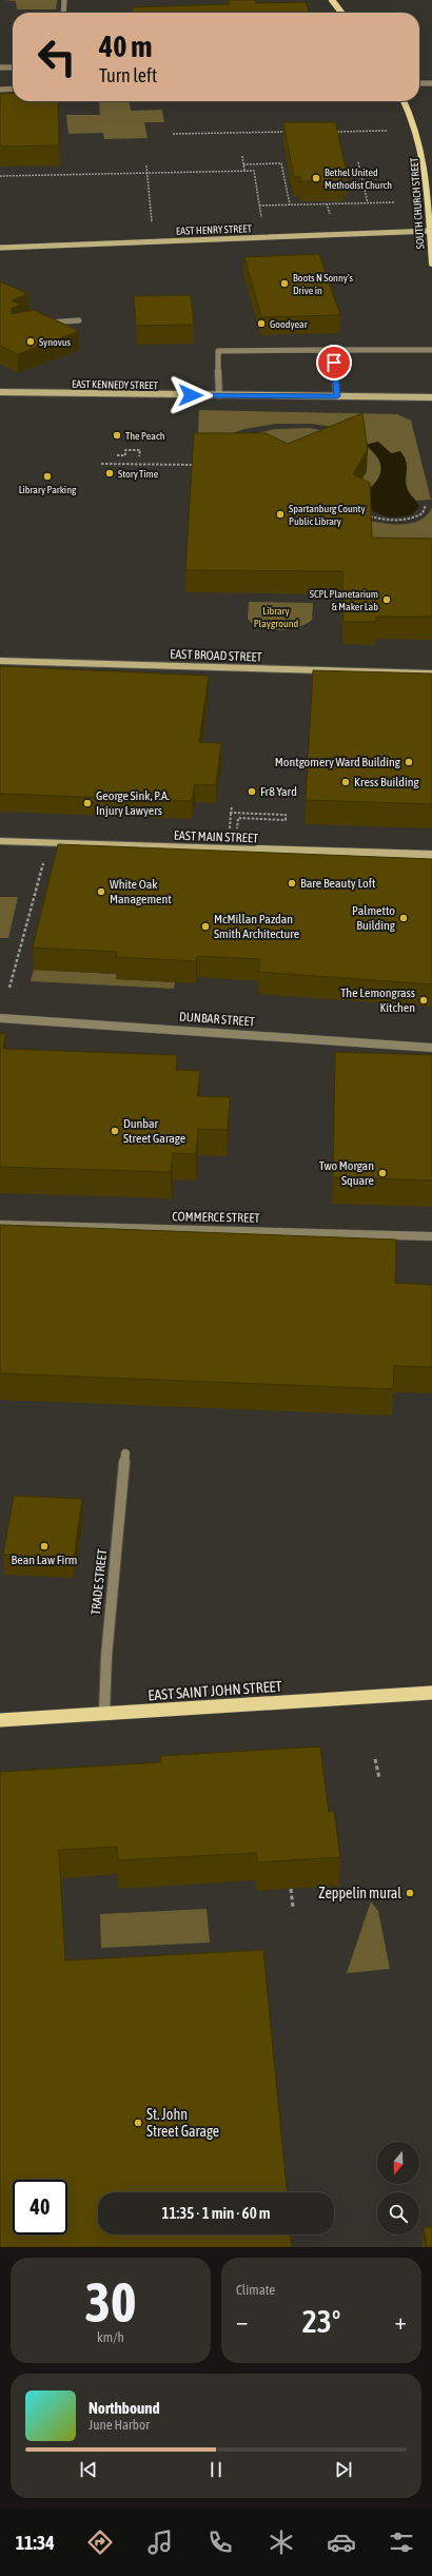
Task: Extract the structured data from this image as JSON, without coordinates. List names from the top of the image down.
{
  "streets": {
    "main road": ["SOUTH CHURCH STREET", "EAST SAINT JOHN STREET"],
    "street": [
      "EAST HENRY STREET",
      "EAST KENNEDY STREET",
      "EAST BROAD STREET",
      "EAST MAIN STREET",
      "DUNBAR STREET",
      "COMMERCE STREET",
      "TRADE STREET"
    ]
  },
  "crossings": [
    ["SOUTH CHURCH STREET", "EAST HENRY STREET"],
    ["TRADE STREET", "EAST SAINT JOHN STREET"]
  ],
  "parks": ["Library Playground"],
  "places": [
    "Bethel United Methodist Church",
    "Boots N Sonny's Drive in",
    "Goodyear",
    "Synovus",
    "The Peach",
    "Story Time",
    "Library Parking",
    "Spartanburg County Public Library",
    "SCPL Planetarium & Maker Lab",
    "Montgomery Ward Building",
    "Kress Building",
    "Fr8 Yard",
    "George Sink, P.A. Injury Lawyers",
    "Bare Beauty Loft",
    "White Oak Management",
    "Palmetto Building",
    "McMillan Pazdan Smith Architecture",
    "The Lemongrass Kitchen",
    "Dunbar Street Garage",
    "Two Morgan Square",
    "Bean Law Firm",
    "Zeppelin mural",
    "St. John Street Garage"
  ],
  "north": "bottom",
  "page": {
    "turn": ["40 m", "Turn left"],
    "limit": "40",
    "trip": "11:35 · 1 min · 60 m",
    "tile": [
      ["30", "km/h"],
      "Climate"
    ],
    "heat": ["−", "23°", "+"],
    "song": ["Northbound", "June Harbor"],
    "tabs": "11:34"
  }
}
